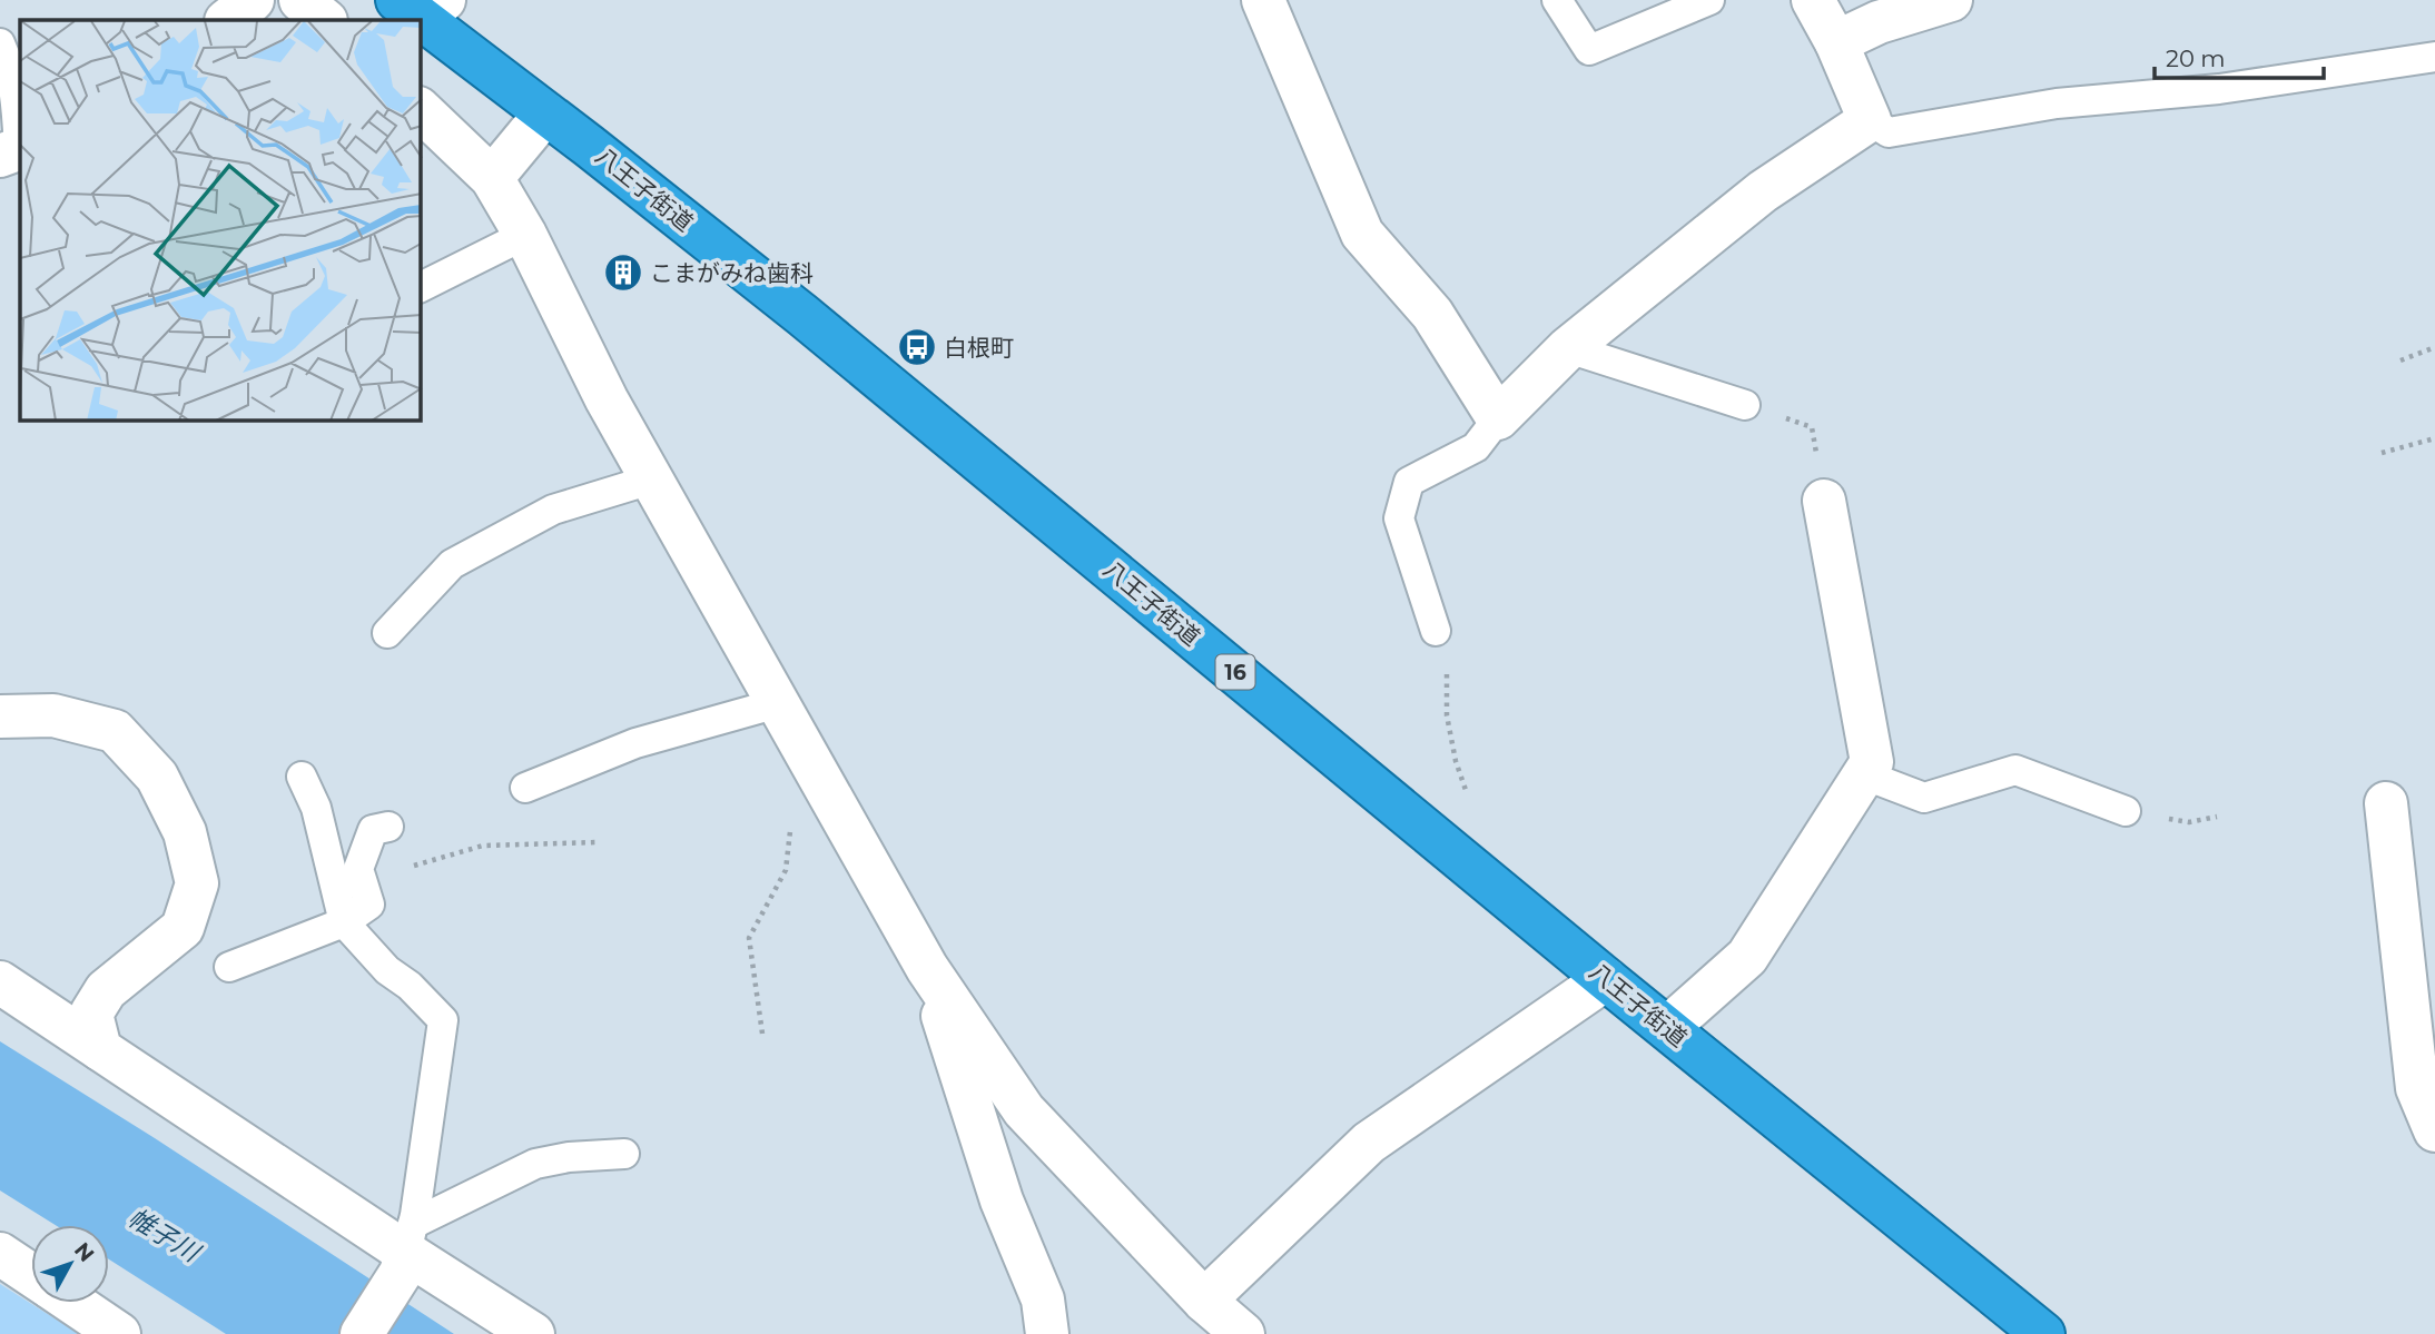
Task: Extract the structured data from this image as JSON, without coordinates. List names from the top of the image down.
{
  "streets": {
    "highway": ["八王子街道", "16"]
  },
  "water": ["帷子川"],
  "places": {
    "building": ["こまがみね歯科"],
    "bus stop": ["白根町"]
  },
  "scale_bar": "20 m",
  "north": "top right"
}
